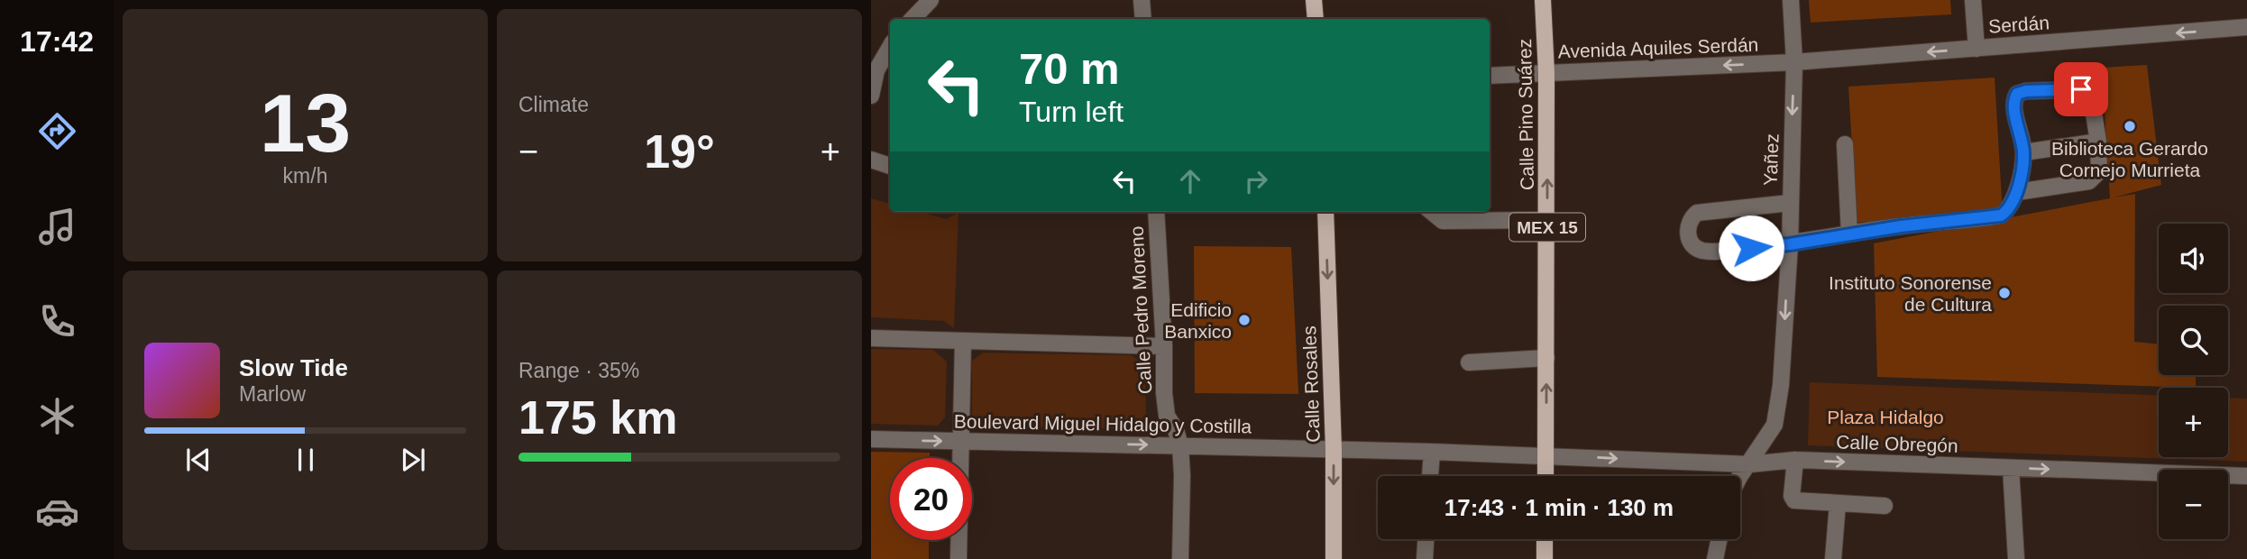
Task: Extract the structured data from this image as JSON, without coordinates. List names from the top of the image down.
{
  "streets": {
    "main road": ["Calle Pino Suárez", "MEX 15", "Calle Rosales"],
    "street": [
      "Serdán",
      "Avenida Aquiles Serdán",
      "Yañez",
      "Calle Pedro Moreno",
      "Boulevard Miguel Hidalgo y Costilla",
      "Calle Obregón"
    ]
  },
  "crossings": [
    ["Serdán", "Avenida Aquiles Serdán"],
    ["Serdán", "Yañez"],
    ["Avenida Aquiles Serdán", "Calle Pino Suárez"],
    ["Avenida Aquiles Serdán", "Yañez"],
    ["Calle Pino Suárez", "MEX 15"],
    ["Calle Pino Suárez", "Calle Obregón"],
    ["Yañez", "Calle Obregón"],
    ["MEX 15", "Calle Obregón"],
    ["Calle Pedro Moreno", "Boulevard Miguel Hidalgo y Costilla"],
    ["Calle Rosales", "Boulevard Miguel Hidalgo y Costilla"],
    ["Boulevard Miguel Hidalgo y Costilla", "Calle Obregón"]
  ],
  "one_way": [
    "Serdán",
    "Avenida Aquiles Serdán",
    "Calle Pino Suárez",
    "Yañez",
    "Calle Rosales",
    "Calle Obregón"
  ],
  "parks": ["Plaza Hidalgo"],
  "places": ["Biblioteca Gerardo Cornejo Murrieta", "Instituto Sonorense de Cultura", "Edificio Banxico"],
  "page": {
    "tabs": "17:42",
    "tile": [
      ["13", "km/h"],
      "Climate",
      ["Range · 35%", "175 km"]
    ],
    "turn": ["70 m", "Turn left"],
    "heat": ["−", "19°", "+"],
    "map_buttons": ["+", "−"],
    "song": ["Slow Tide", "Marlow"],
    "limit": "20",
    "trip": "17:43 · 1 min · 130 m"
  }
}
